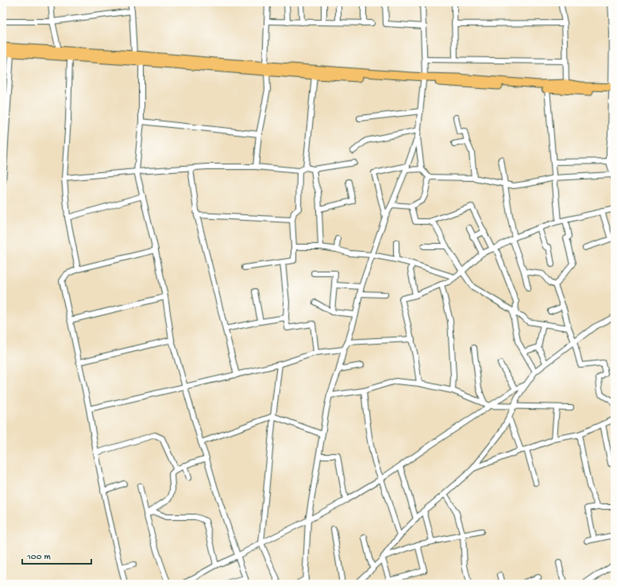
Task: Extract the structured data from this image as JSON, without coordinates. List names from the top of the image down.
{
  "scale_bar": "100 m"
}
